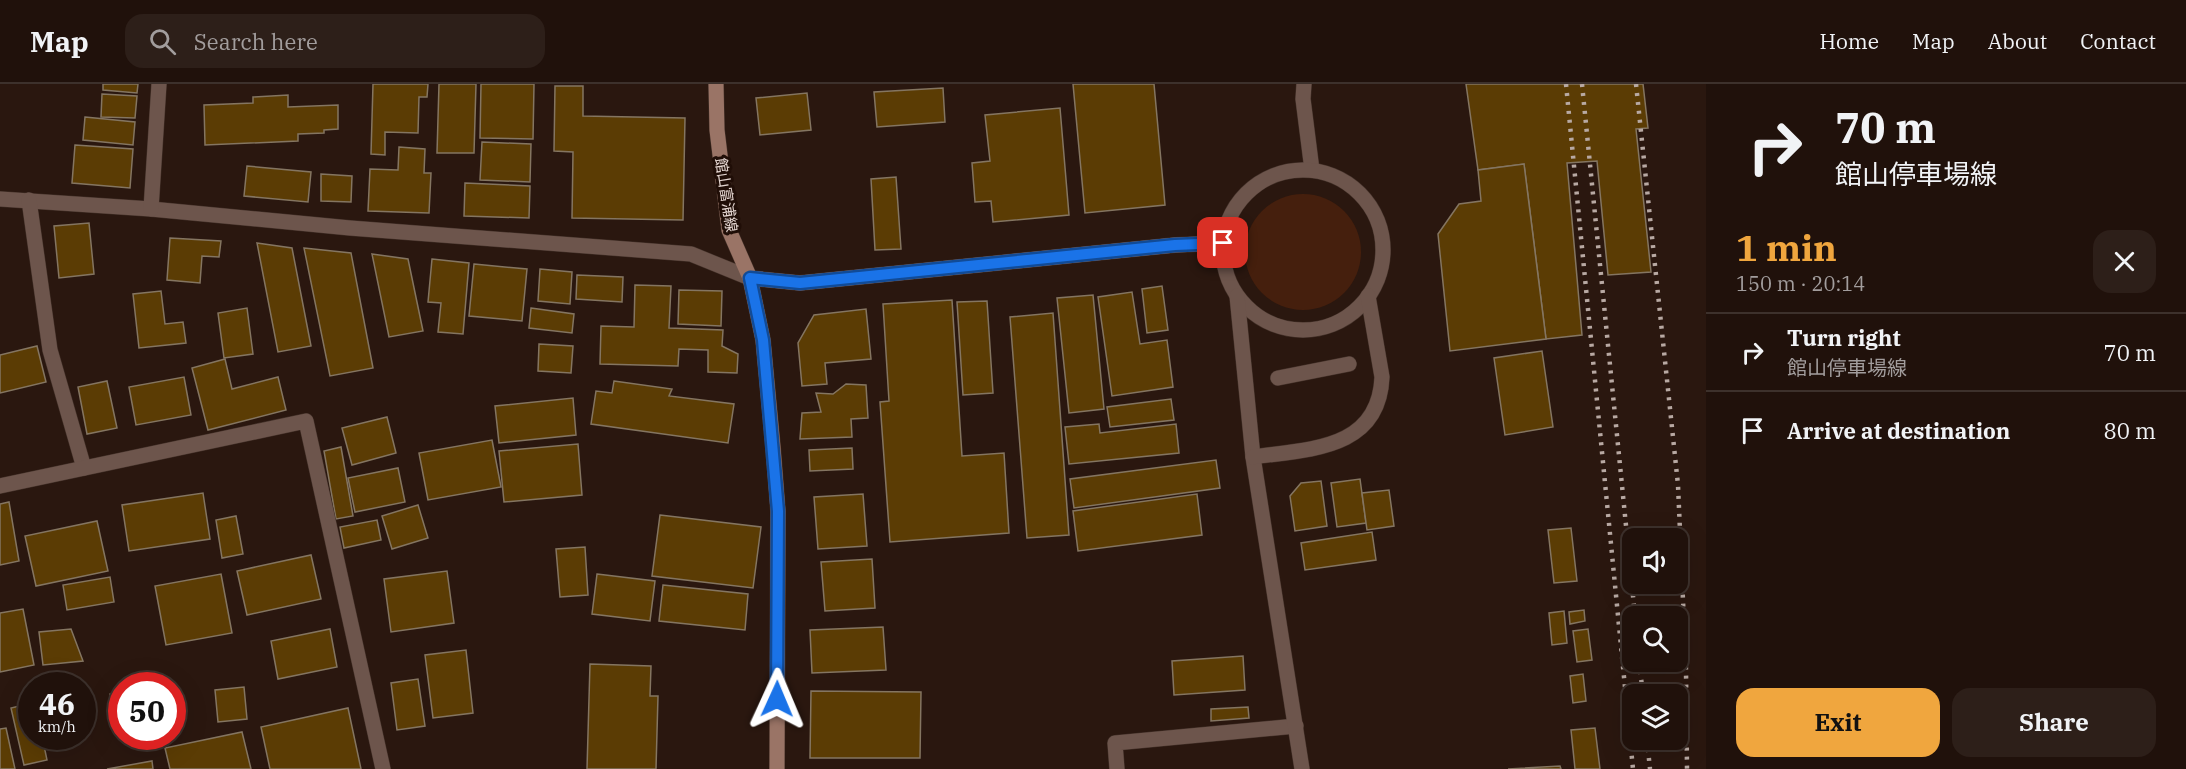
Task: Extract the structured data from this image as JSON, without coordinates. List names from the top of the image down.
{
  "streets": {
    "main road": ["館山富浦線"]
  },
  "page": {
    "header": "Map",
    "search": "Search here",
    "nav": [
      "Home",
      "Map",
      "About",
      "Contact"
    ],
    "turn": ["70 m", "館山停車場線"],
    "heading": ["1 min", "150 m · 20:14"],
    "list": [
      {
        "name": "Turn right",
        "note": "館山停車場線",
        "value": "70 m"
      },
      {
        "name": "Arrive at destination",
        "value": "80 m"
      }
    ],
    "speed": "46 km/h",
    "limit": "50",
    "buttons": ["Exit", "Share"]
  }
}
